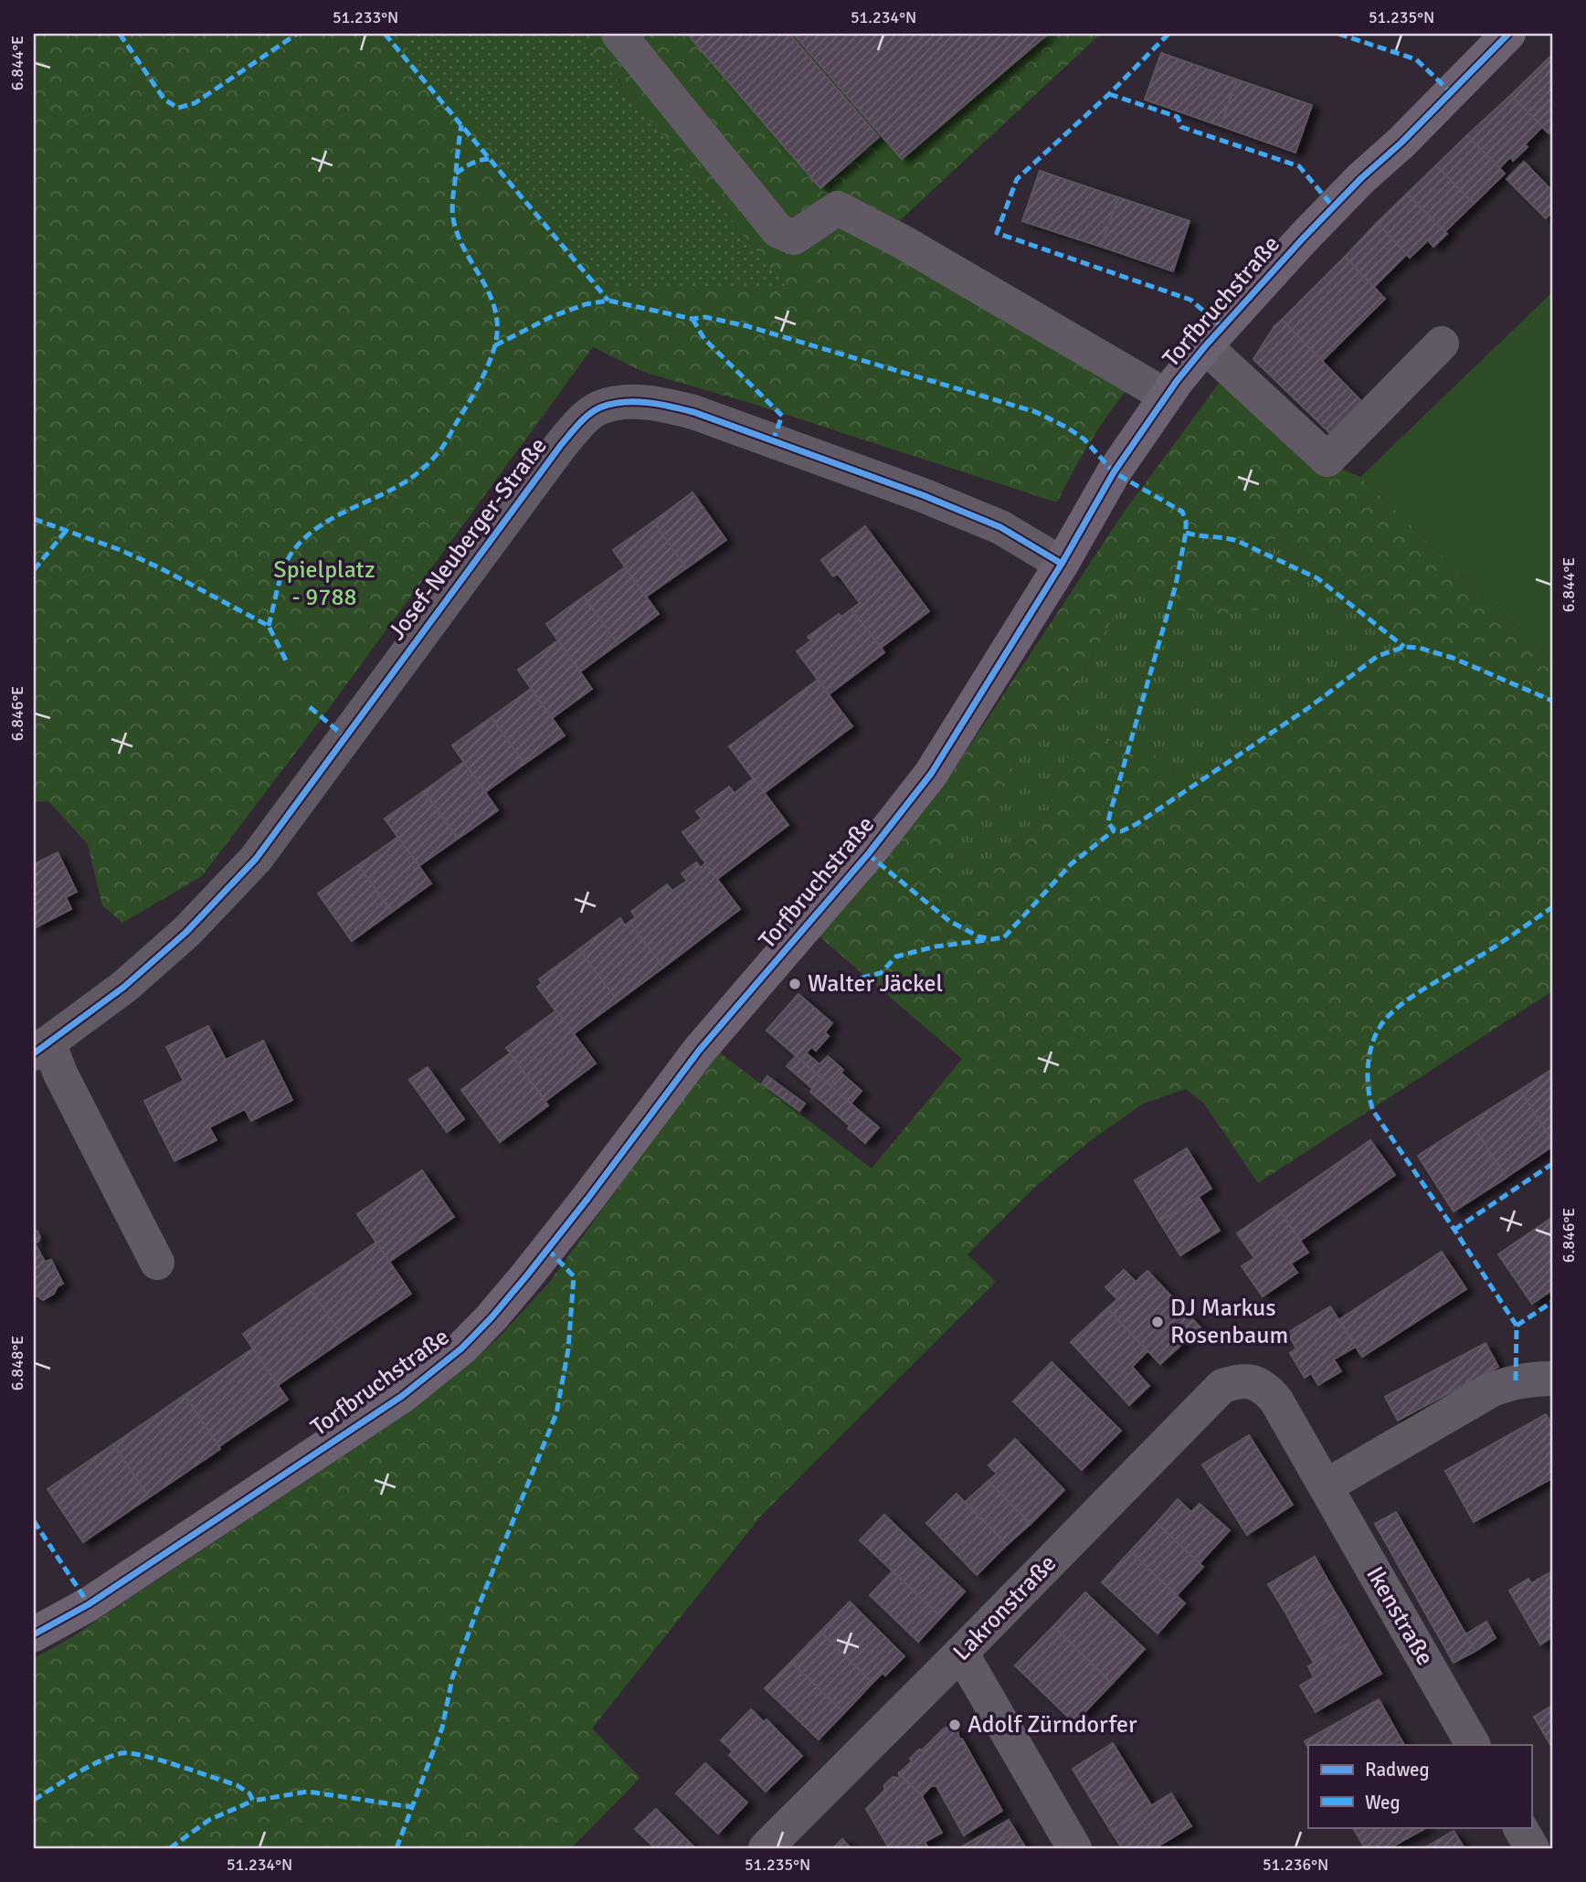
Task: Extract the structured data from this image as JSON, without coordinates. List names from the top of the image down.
{
  "streets": {
    "main road": ["Torfbruchstraße"],
    "street": ["Josef-Neuberger-Straße", "Lakronstraße", "Ikenstraße"]
  },
  "crossings": [
    ["Torfbruchstraße", "Josef-Neuberger-Straße"],
    ["Lakronstraße", "Ikenstraße"]
  ],
  "parks": ["Spielplatz - 9788"],
  "places": ["Walter Jäckel", "DJ Markus Rosenbaum", "Adolf Zürndorfer"],
  "legend": ["Radweg", "Weg"],
  "coordinates": [
    "51.233°N",
    "51.234°N",
    "51.235°N",
    "6.844°E",
    "6.846°E",
    "6.848°E",
    "51.236°N"
  ]
}
